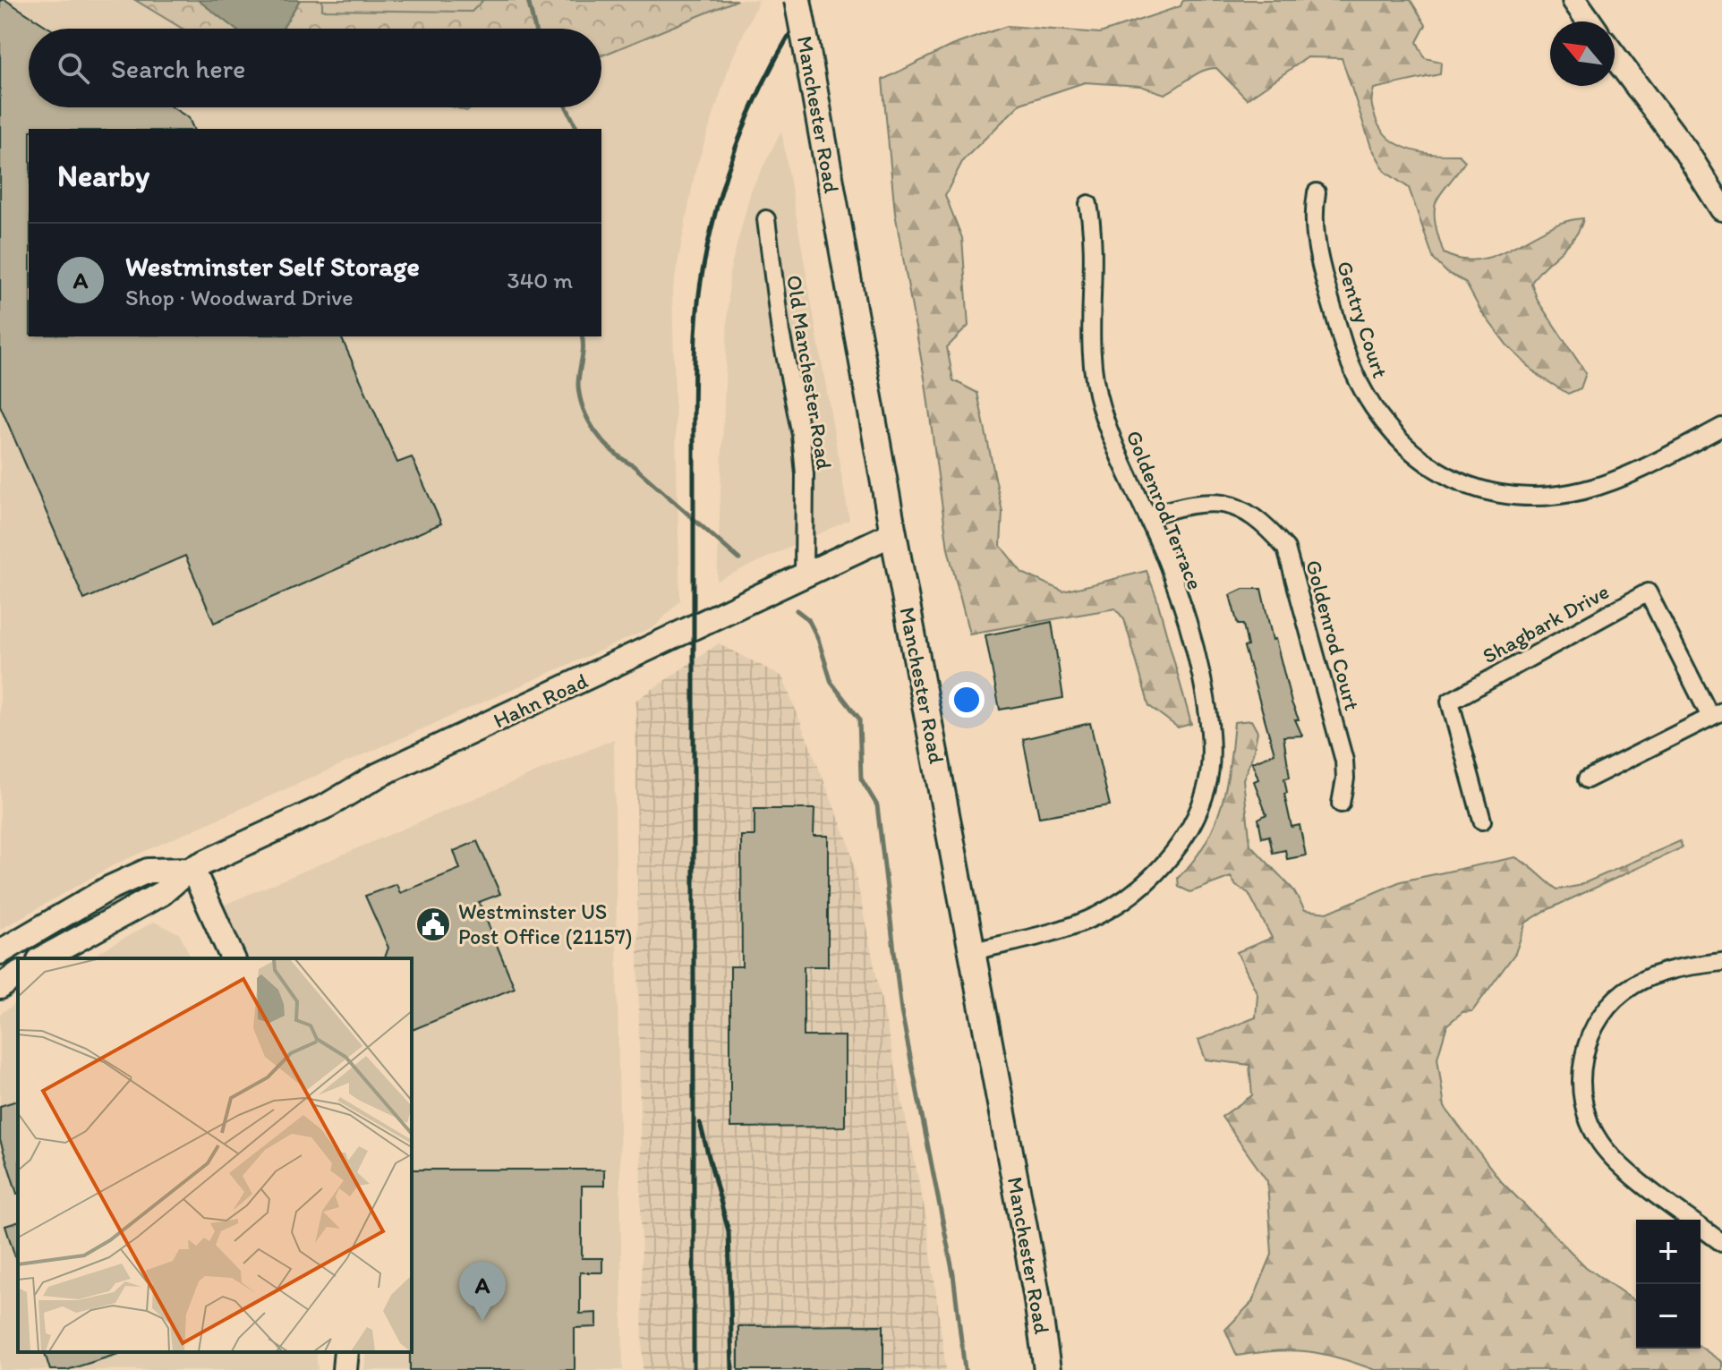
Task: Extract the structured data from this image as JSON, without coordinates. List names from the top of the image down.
{
  "streets": {
    "main road": ["Manchester Road", "Hahn Road"],
    "street": [
      "Gentry Court",
      "Old Manchester Road",
      "Goldenrod Terrace",
      "Shagbark Drive",
      "Goldenrod Court"
    ]
  },
  "crossings": [
    ["Manchester Road", "Goldenrod Terrace"],
    ["Manchester Road", "Hahn Road"],
    ["Old Manchester Road", "Hahn Road"],
    ["Goldenrod Terrace", "Goldenrod Court"]
  ],
  "places": {
    "public building": ["Westminster US Post Office (21157)"]
  },
  "north": "top left",
  "page": {
    "search": "Search here",
    "heading": "Nearby",
    "list": [
      {
        "mark": "A",
        "name": "Westminster Self Storage",
        "note": "Shop · Woodward Drive",
        "value": "340 m"
      }
    ],
    "map_buttons": ["+", "−"],
    "pins": "A"
  }
}
